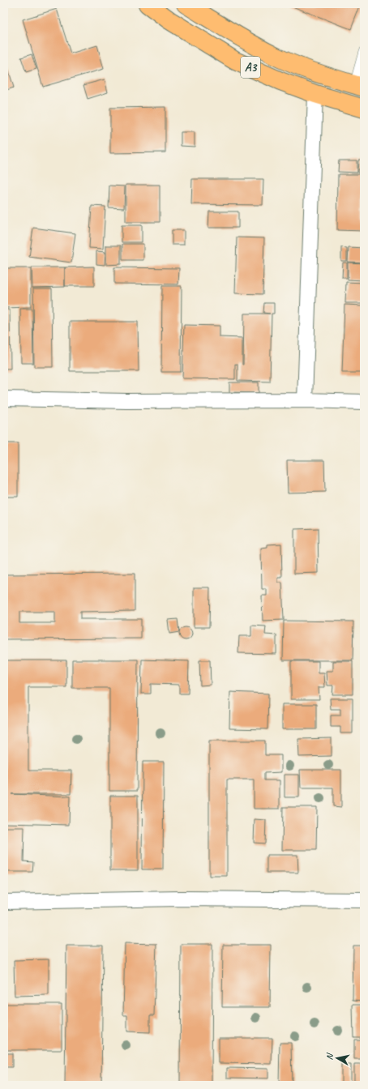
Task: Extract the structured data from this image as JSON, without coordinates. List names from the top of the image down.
{
  "streets": {
    "highway": ["A3"]
  },
  "north": "left"
}
